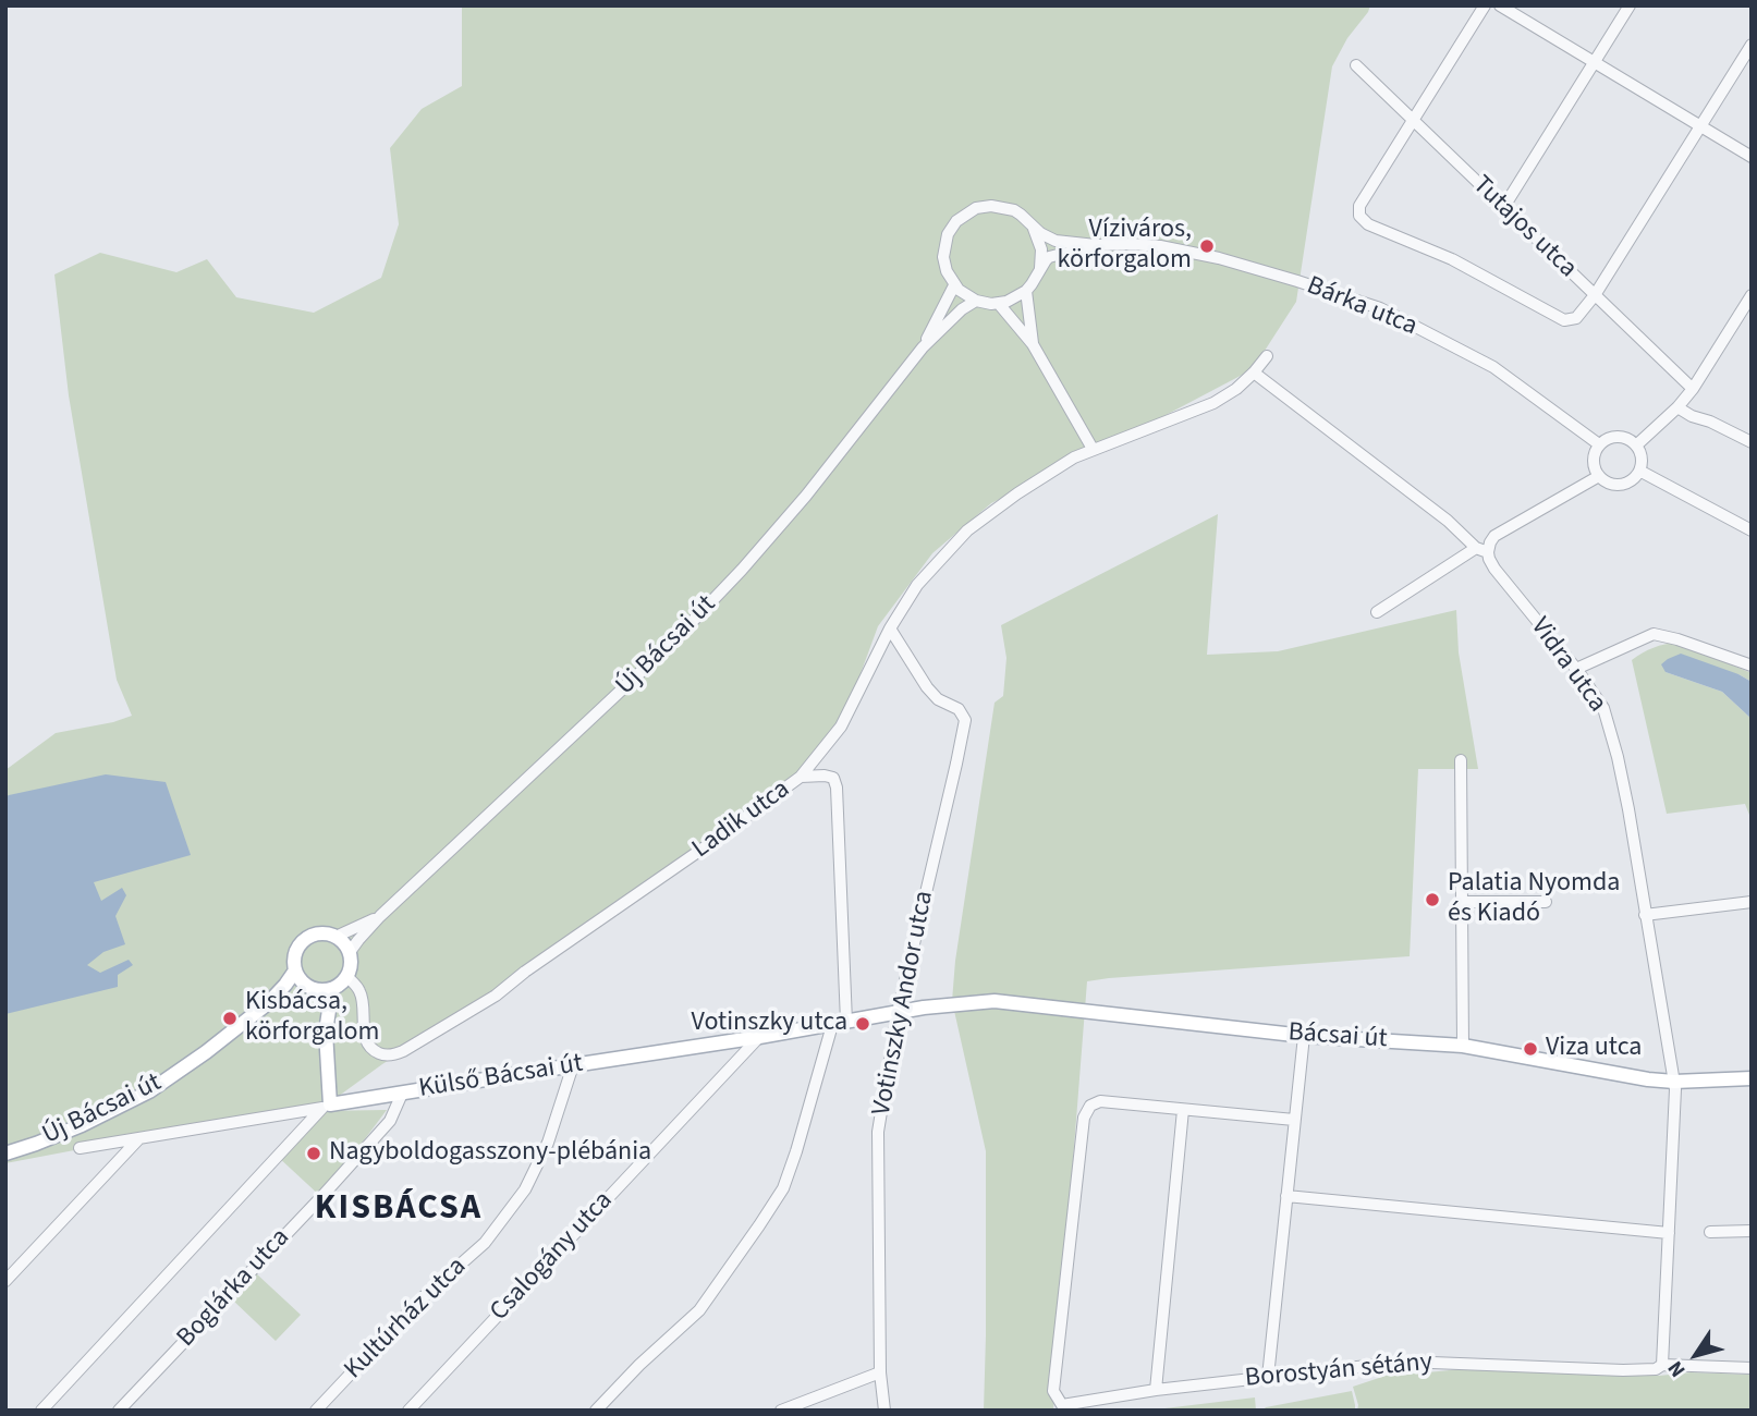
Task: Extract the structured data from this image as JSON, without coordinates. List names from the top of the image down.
{
  "streets": {
    "main road": ["Új Bácsai út", "Bácsai út", "Külső Bácsai út"],
    "street": [
      "Tutajos utca",
      "Bárka utca",
      "Vidra utca",
      "Ladik utca",
      "Votinszky Andor utca",
      "Csalogány utca",
      "Boglárka utca",
      "Kultúrház utca",
      "Borostyán sétány"
    ]
  },
  "crossings": [
    ["Új Bácsai út", "Ladik utca"],
    ["Vidra utca", "Bácsai út"],
    ["Vidra utca", "Borostyán sétány"],
    ["Ladik utca", "Votinszky Andor utca"],
    ["Votinszky Andor utca", "Külső Bácsai út"],
    ["Bácsai út", "Külső Bácsai út"],
    ["Külső Bácsai út", "Csalogány utca"],
    ["Külső Bácsai út", "Boglárka utca"],
    ["Külső Bácsai út", "Kultúrház utca"]
  ],
  "districts": ["KISBÁCSA"],
  "places": [
    "Víziváros, körforgalom",
    "Palatia Nyomda és Kiadó",
    "Kisbácsa, körforgalom",
    "Votinszky utca",
    "Viza utca",
    "Nagyboldogasszony-plébánia"
  ],
  "north": "bottom left"
}
